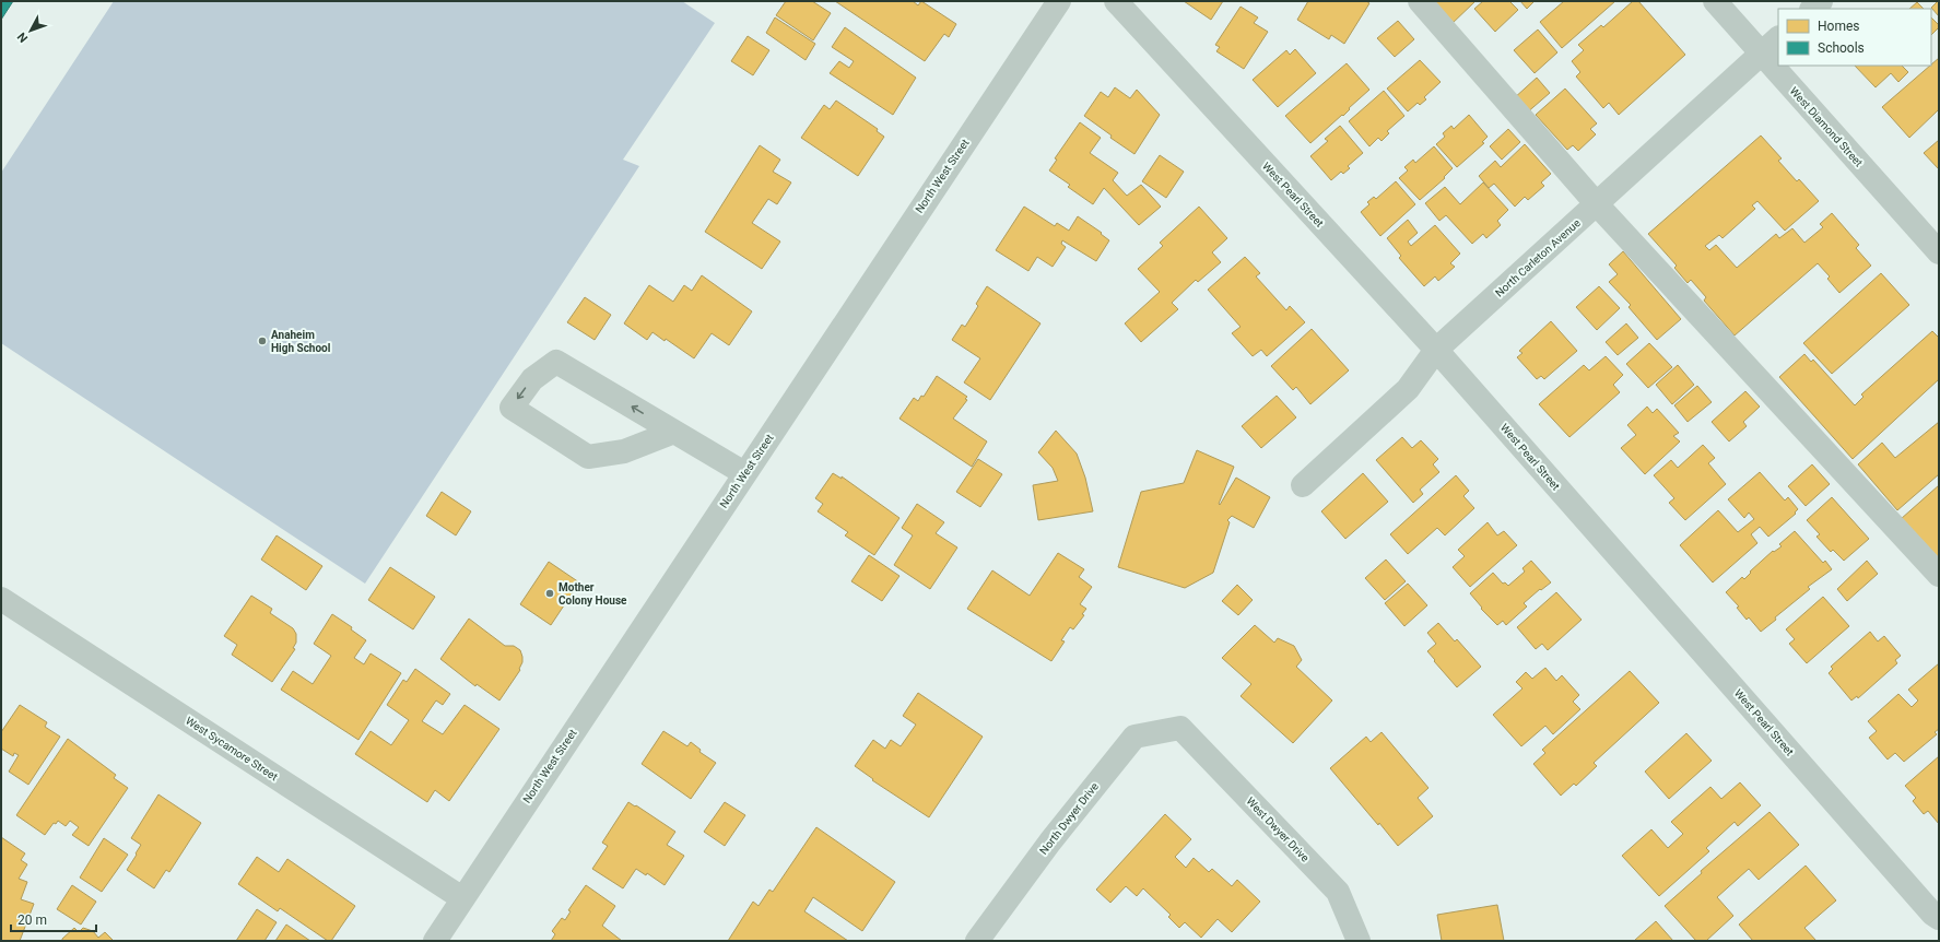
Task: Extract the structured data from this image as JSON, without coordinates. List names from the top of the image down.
{
  "streets": {
    "street": [
      "West Diamond Street",
      "North West Street",
      "West Pearl Street",
      "North Carleton Avenue",
      "West Sycamore Street",
      "North Dwyer Drive",
      "West Dwyer Drive"
    ]
  },
  "crossings": [
    ["West Diamond Street", "North Carleton Avenue"],
    ["North West Street", "West Sycamore Street"],
    ["West Pearl Street", "North Carleton Avenue"],
    ["North Dwyer Drive", "West Dwyer Drive"]
  ],
  "places": ["Anaheim High School", "Mother Colony House"],
  "legend": ["Homes", "Schools"],
  "scale_bar": "20 m",
  "north": "bottom left"
}
